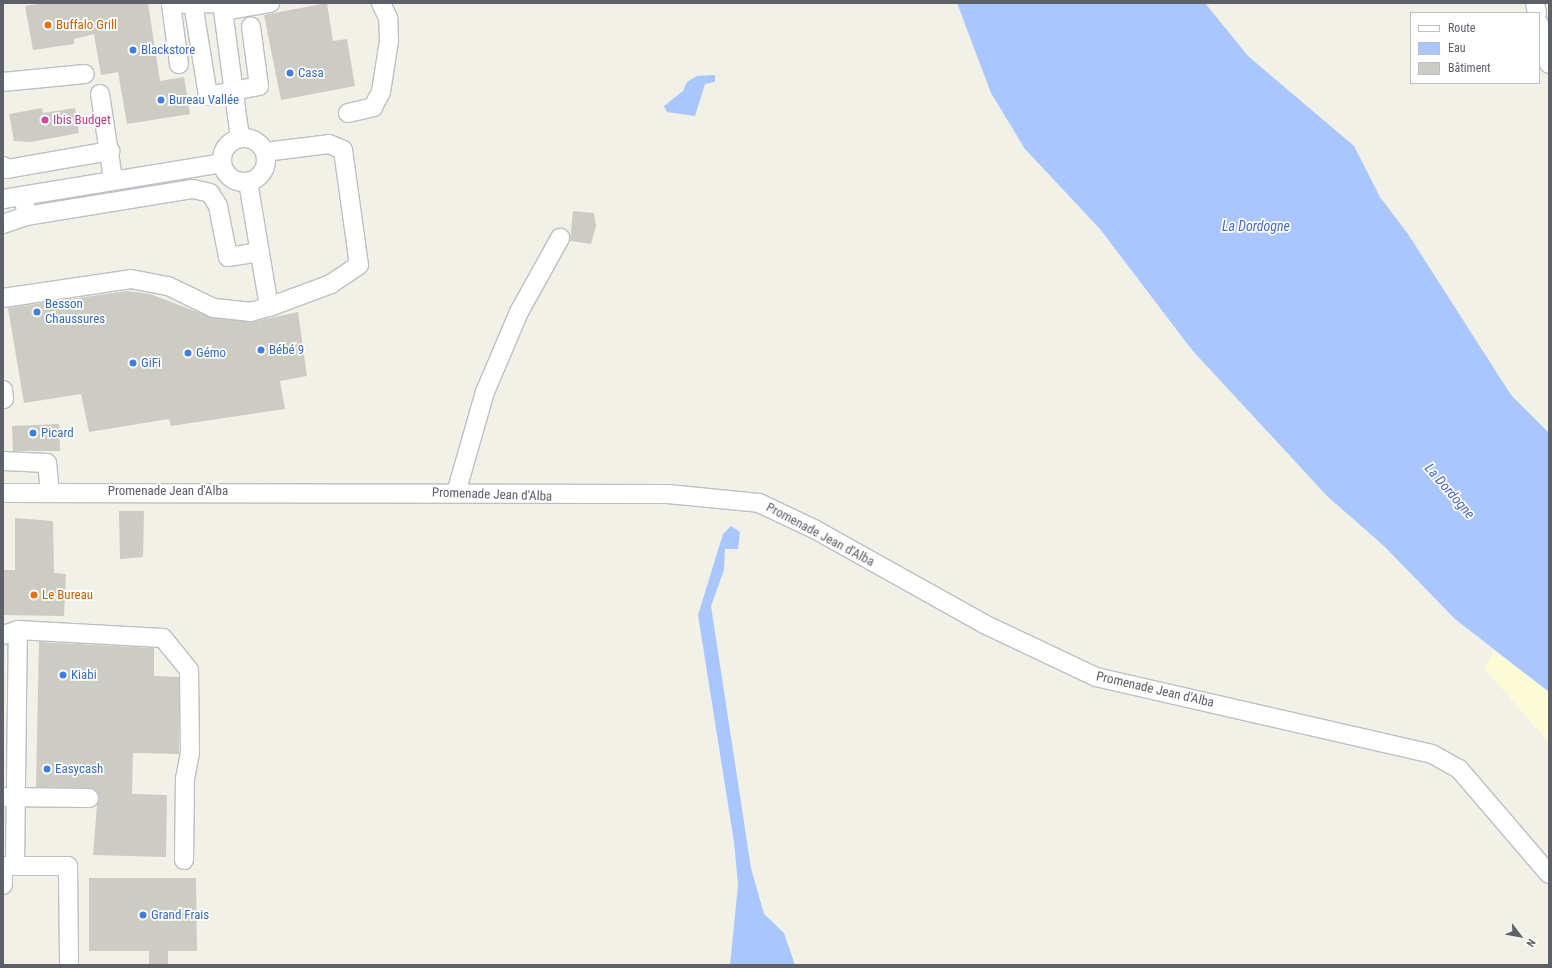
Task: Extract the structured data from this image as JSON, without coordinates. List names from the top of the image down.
{
  "streets": {
    "street": ["Promenade Jean d'Alba"]
  },
  "water": ["La Dordogne"],
  "places": [
    "Buffalo Grill",
    "Blackstore",
    "Casa",
    "Bureau Vallée",
    "Ibis Budget",
    "Besson Chaussures",
    "Bébé 9",
    "Gémo",
    "GiFi",
    "Picard",
    "Le Bureau",
    "Kiabi",
    "Easycash",
    "Grand Frais"
  ],
  "legend": ["Route", "Eau", "Bâtiment"],
  "north": "bottom right"
}
